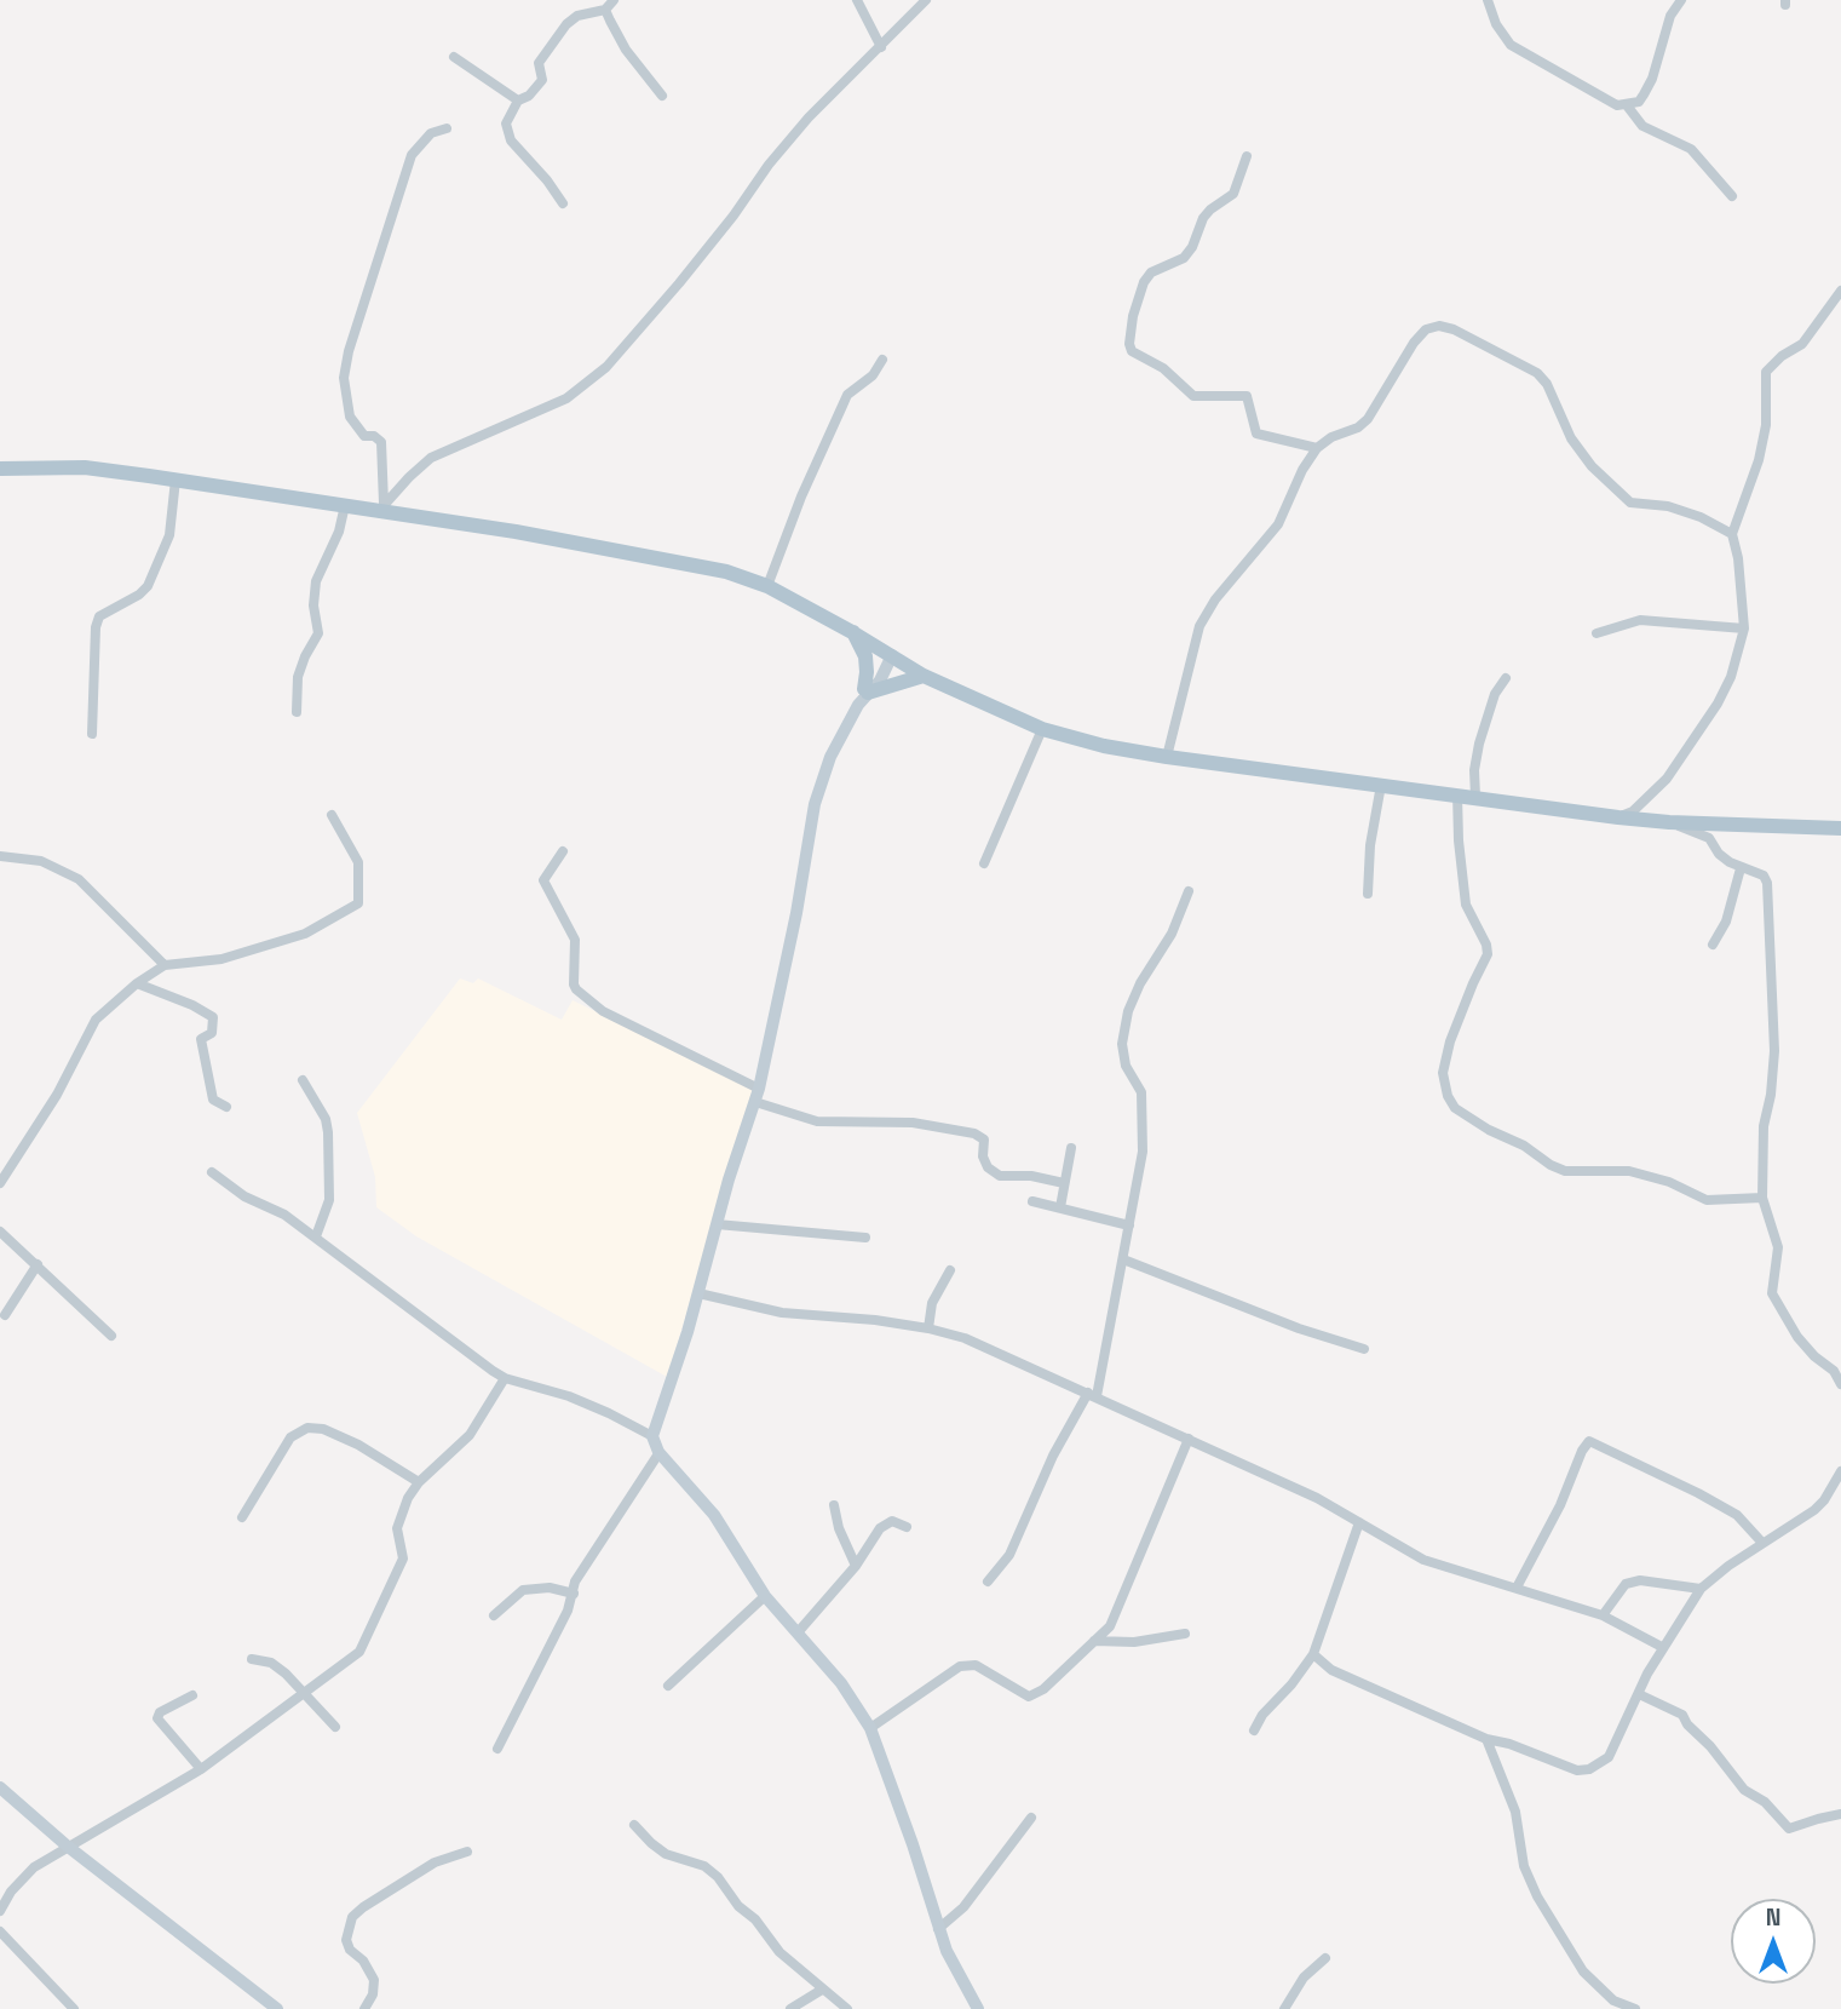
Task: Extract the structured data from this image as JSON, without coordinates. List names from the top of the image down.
{
  "north": "top"
}
